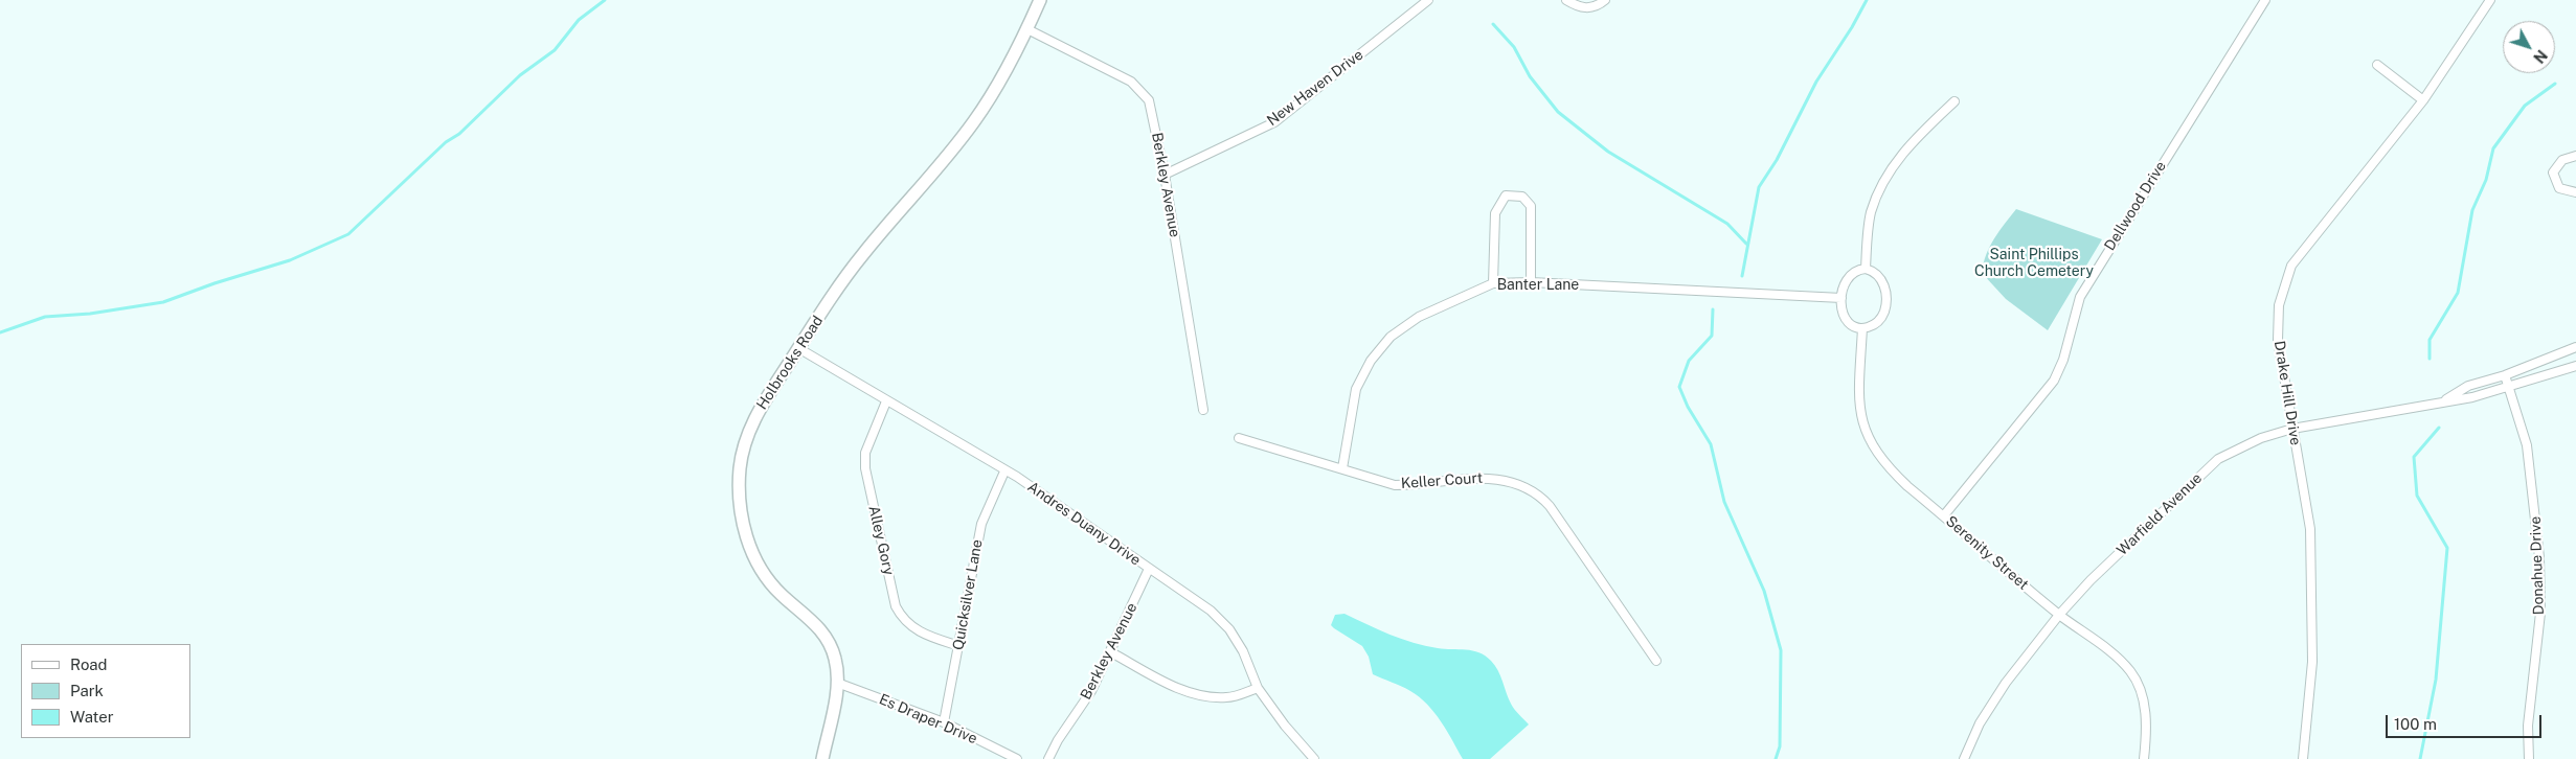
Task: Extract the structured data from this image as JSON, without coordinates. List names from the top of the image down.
{
  "streets": {
    "street": [
      "New Haven Drive",
      "Berkley Avenue",
      "Dellwood Drive",
      "Banter Lane",
      "Holbrooks Road",
      "Drake Hill Drive",
      "Keller Court",
      "Warfield Avenue",
      "Andres Duany Drive",
      "Alley Gory",
      "Serenity Street",
      "Donahue Drive",
      "Quicksilver Lane",
      "Es Draper Drive"
    ]
  },
  "crossings": [
    ["New Haven Drive", "Berkley Avenue"],
    ["Berkley Avenue", "Holbrooks Road"],
    ["Berkley Avenue", "Andres Duany Drive"],
    ["Dellwood Drive", "Serenity Street"],
    ["Banter Lane", "Keller Court"],
    ["Banter Lane", "Serenity Street"],
    ["Holbrooks Road", "Andres Duany Drive"],
    ["Holbrooks Road", "Es Draper Drive"],
    ["Drake Hill Drive", "Warfield Avenue"],
    ["Warfield Avenue", "Serenity Street"],
    ["Warfield Avenue", "Donahue Drive"],
    ["Andres Duany Drive", "Alley Gory"],
    ["Andres Duany Drive", "Quicksilver Lane"],
    ["Alley Gory", "Quicksilver Lane"],
    ["Quicksilver Lane", "Es Draper Drive"]
  ],
  "parks": ["Saint Phillips Church Cemetery"],
  "legend": ["Road", "Park", "Water"],
  "scale_bar": "100 m",
  "north": "bottom right"
}
